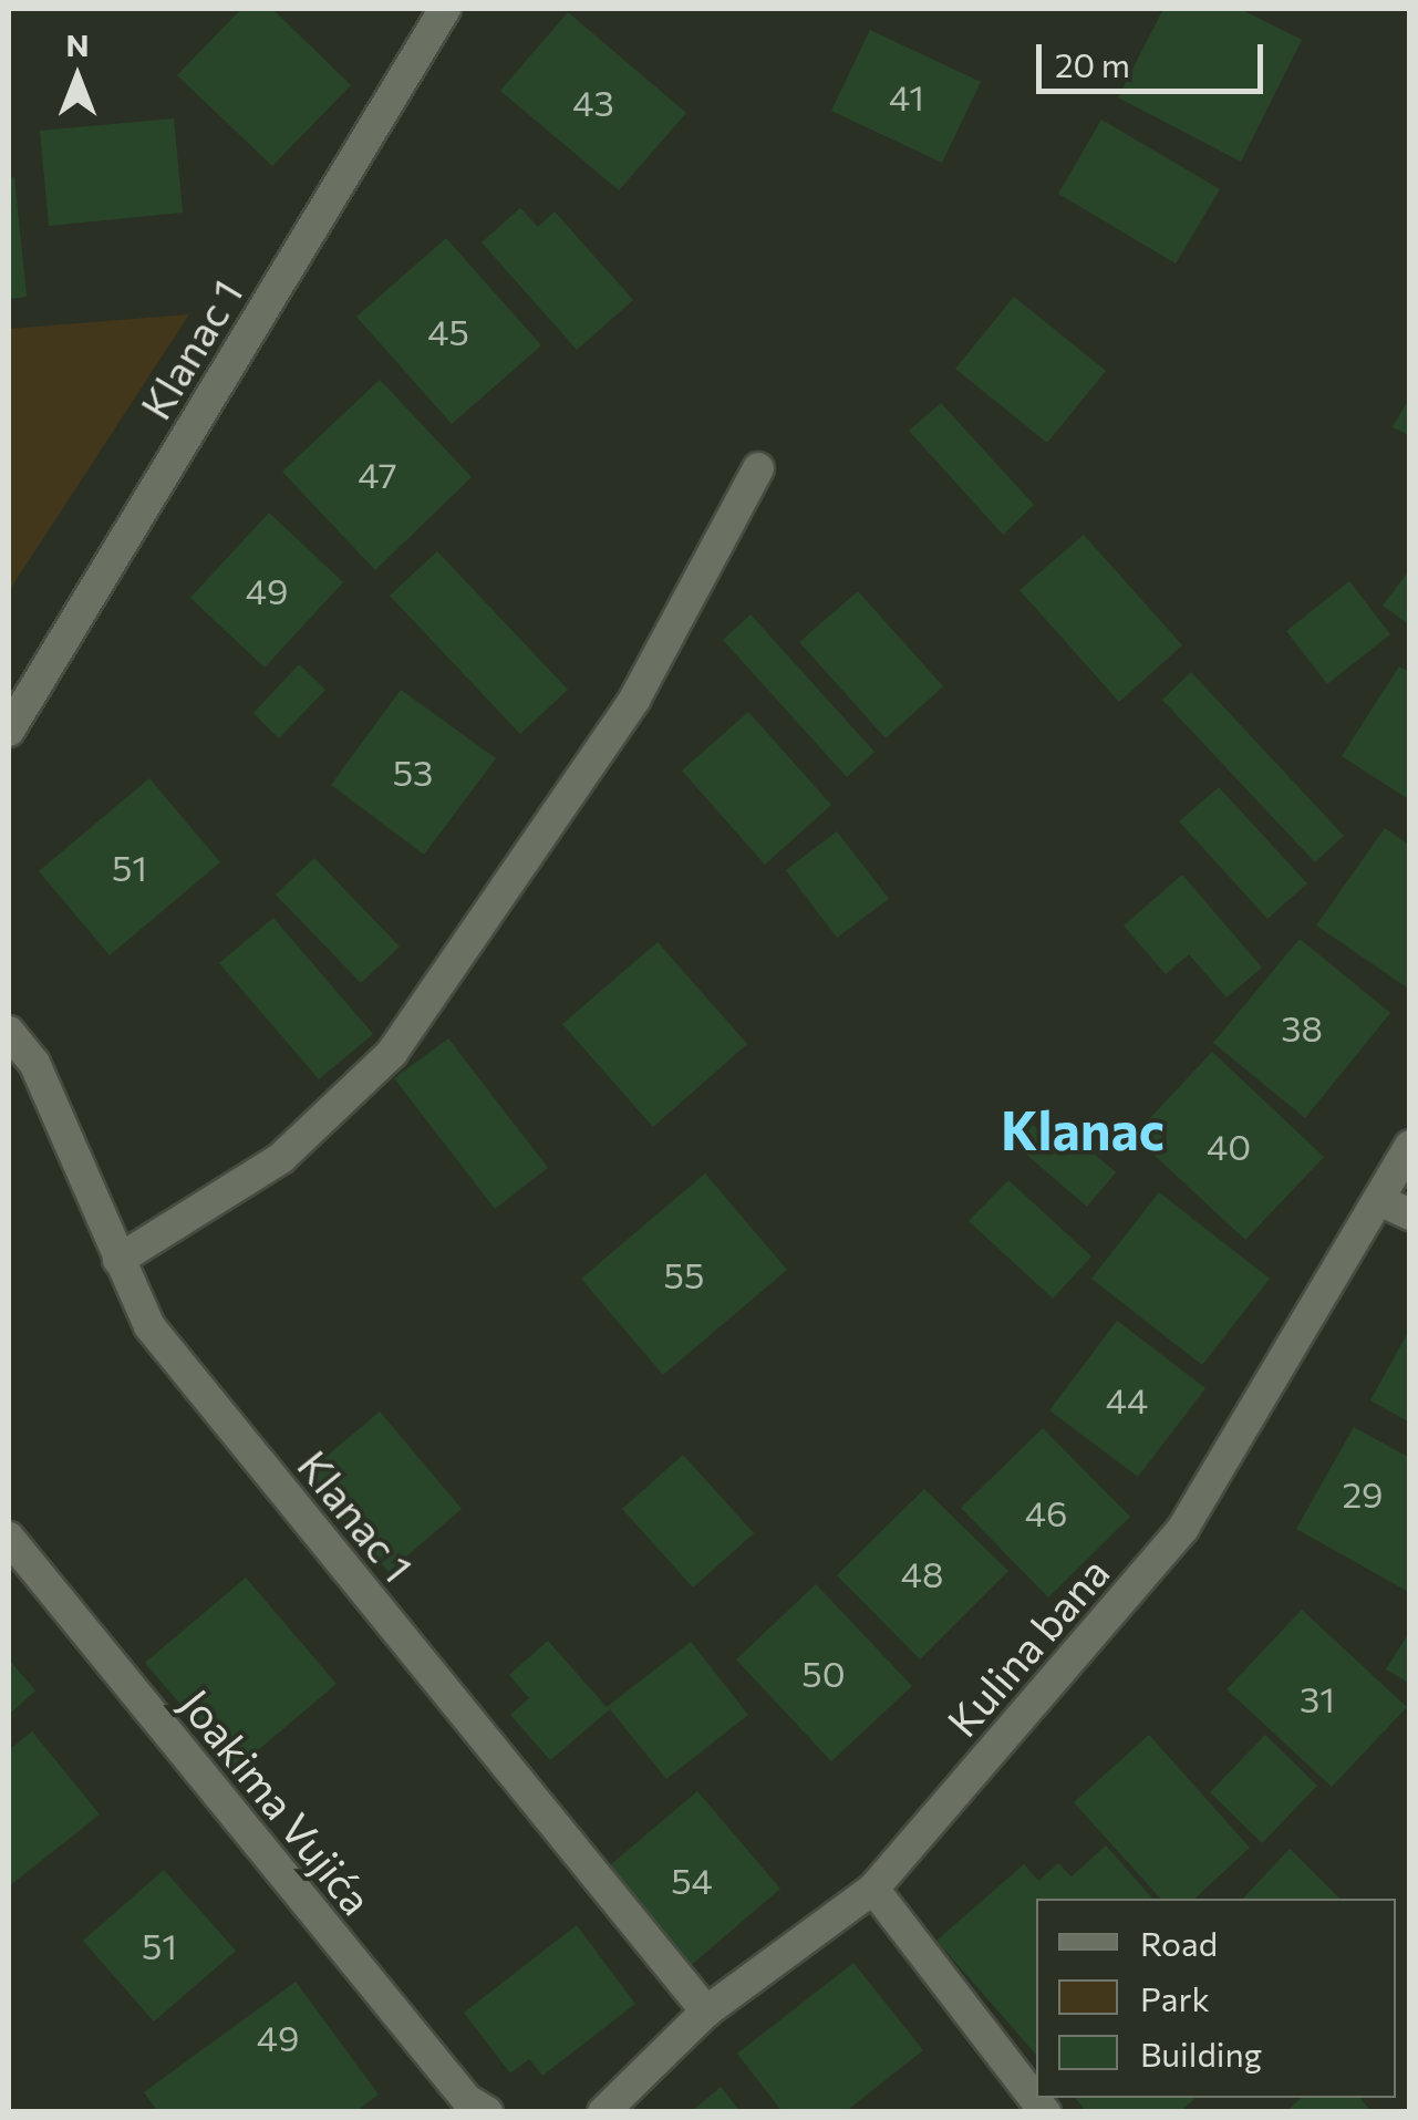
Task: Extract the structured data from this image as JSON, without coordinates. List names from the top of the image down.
{
  "streets": {
    "street": ["Klanac 1", "Kulina bana", "Joakima Vujića"]
  },
  "crossings": [
    ["Klanac 1", "Kulina bana"]
  ],
  "districts": ["Klanac"],
  "house_numbers": [
    "41",
    "43",
    "45",
    "47",
    "49",
    "53",
    "51",
    "38",
    "40",
    "55",
    "44",
    "29",
    "46",
    "48",
    "50",
    "31",
    "54",
    "51",
    "49"
  ],
  "legend": ["Road", "Park", "Building"],
  "scale_bar": "20 m",
  "north": "top"
}
